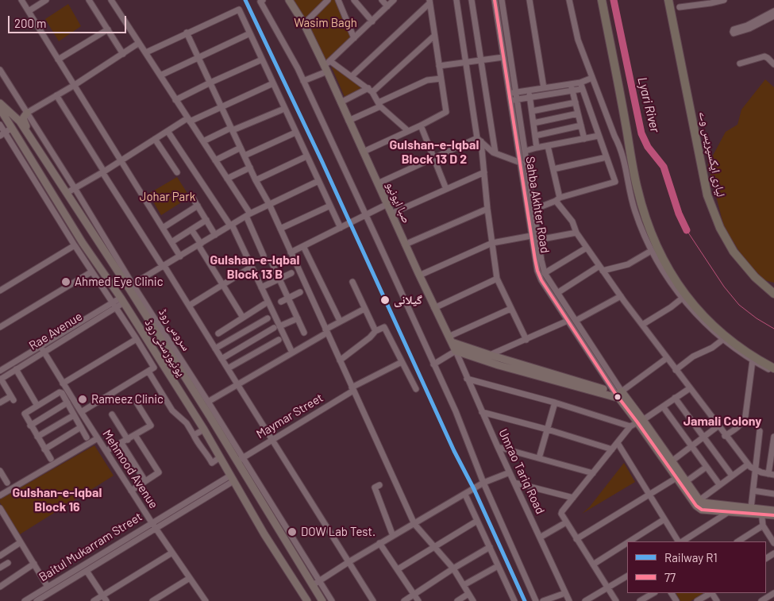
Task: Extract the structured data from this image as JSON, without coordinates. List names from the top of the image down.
{
  "streets": {
    "highway": ["لیاری ایکسپریس وے"],
    "main road": ["صبا ایونیو", "Sahba Akhter Road", "یونیورسٹی روڈ"],
    "street": [
      "سروس روڈ",
      "Rae Avenue",
      "Maymar Street",
      "Mehmood Avenue",
      "Umrao Tariq Road",
      "Baitul Mukarram Street"
    ]
  },
  "crossings": [
    ["صبا ایونیو", "Umrao Tariq Road"],
    ["سروس روڈ", "یونیورسٹی روڈ"],
    ["Rae Avenue", "یونیورسٹی روڈ"],
    ["Rae Avenue", "Mehmood Avenue"],
    ["یونیورسٹی روڈ", "Maymar Street"],
    ["یونیورسٹی روڈ", "Baitul Mukarram Street"],
    ["Mehmood Avenue", "Baitul Mukarram Street"]
  ],
  "districts": [
    "Gulshan-e-Iqbal Block 13 D 2",
    "Gulshan-e-Iqbal Block 13 B",
    "Jamali Colony",
    "Gulshan-e-Iqbal Block 16"
  ],
  "water": ["Lyari River"],
  "parks": ["Wasim Bagh", "Johar Park"],
  "places": [
    "Ahmed Eye Clinic",
    "گیلانی",
    "Rameez Clinic",
    "DOW Lab Test."
  ],
  "lines": ["rail line R1", "transit line 77"],
  "legend": ["Railway R1", "77"],
  "scale_bar": "200 m"
}
